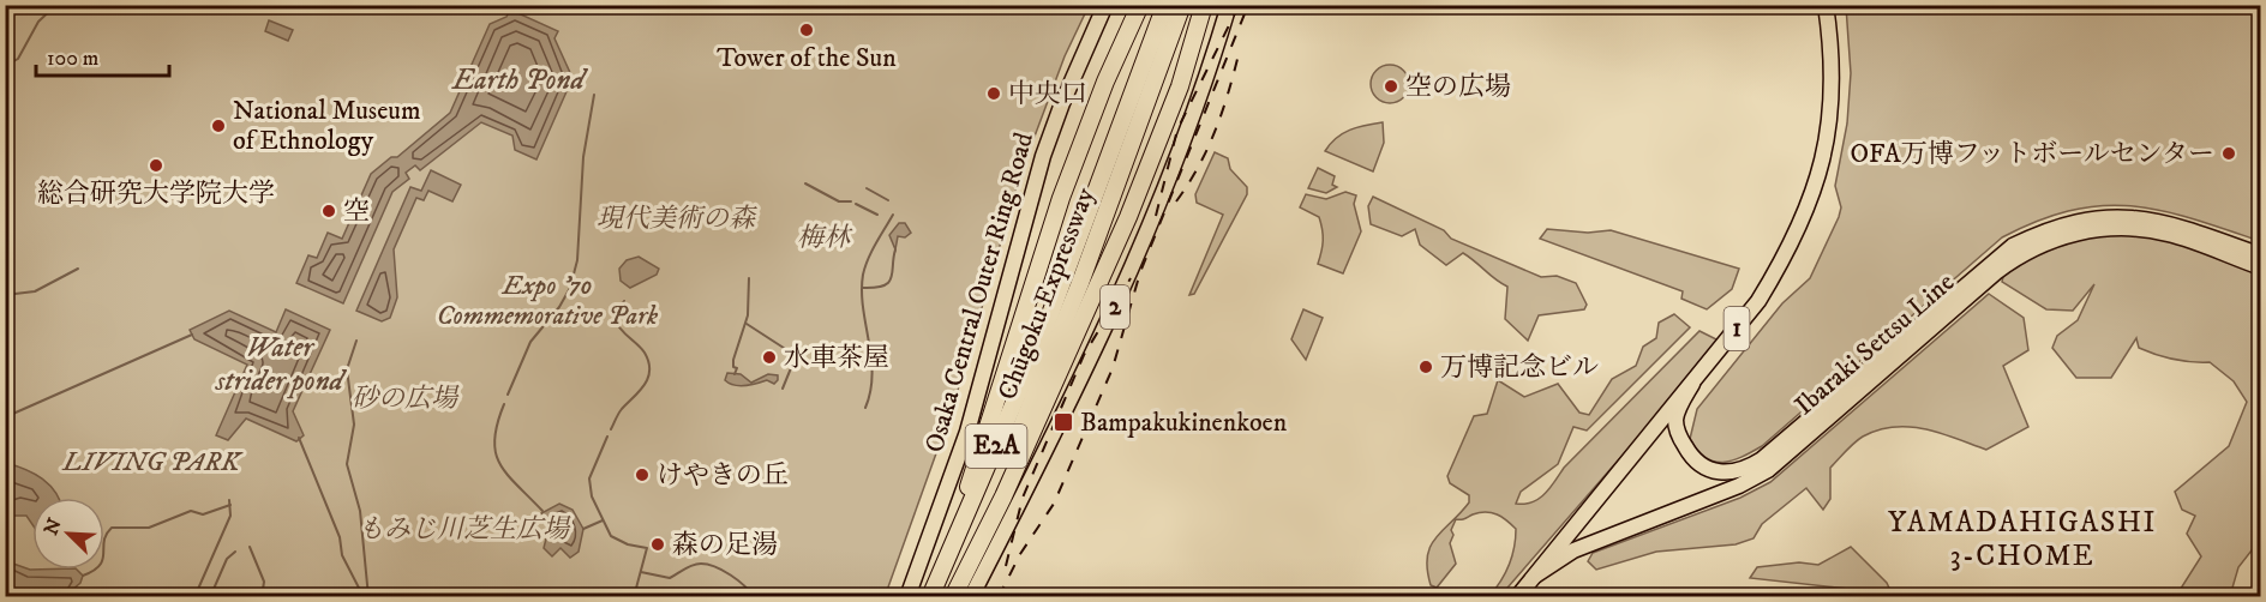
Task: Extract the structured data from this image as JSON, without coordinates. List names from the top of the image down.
{
  "streets": {
    "highway": ["Chūgoku Expressway", "E2A"],
    "main road": [
      "Osaka Central Outer Ring Road",
      "2",
      "1",
      "Ibaraki Settsu Line"
    ]
  },
  "crossings": [
    ["Chūgoku Expressway", "E2A"]
  ],
  "districts": ["YAMADAHIGASHI 3-CHOME"],
  "water": ["Earth Pond", "Water strider pond"],
  "parks": [
    "現代美術の森",
    "梅林",
    "Expo '70 Commemorative Park",
    "砂の広場",
    "LIVING PARK",
    "もみじ川芝生広場"
  ],
  "places": {
    "other": [
      "Tower of the Sun",
      "空の広場",
      "中央口",
      "National Museum of Ethnology",
      "OFA万博フットボールセンター",
      "総合研究大学院大学",
      "空",
      "水車茶屋",
      "万博記念ビル",
      "けやきの丘",
      "森の足湯"
    ],
    "transit": ["Bampakukinenkoen"]
  },
  "scale_bar": "100 m",
  "north": "top left"
}
